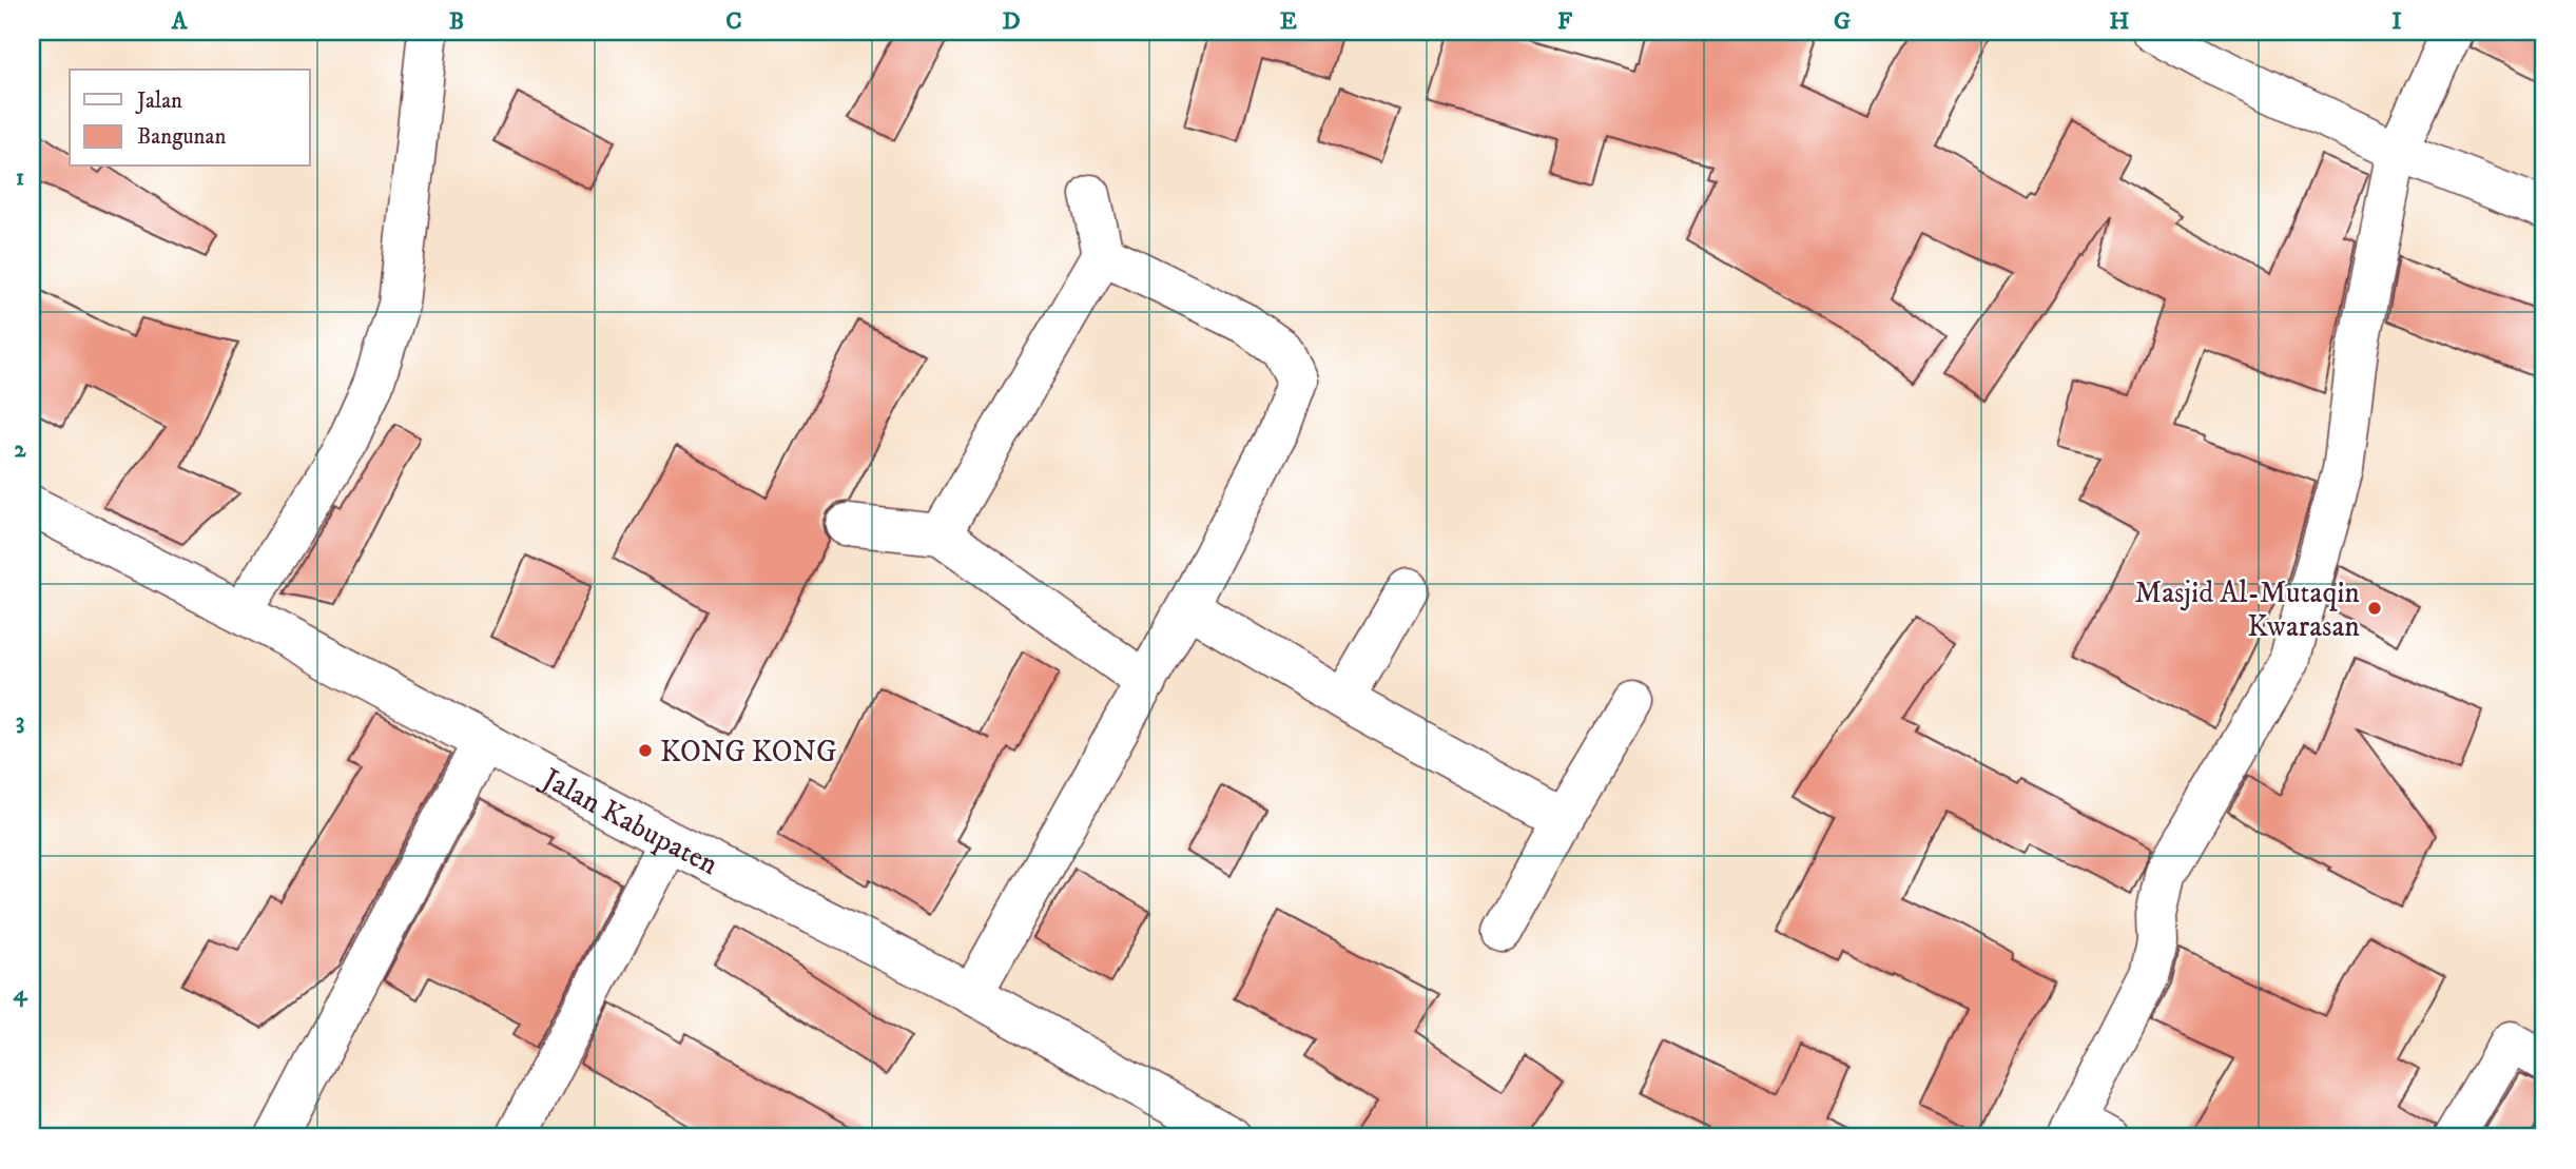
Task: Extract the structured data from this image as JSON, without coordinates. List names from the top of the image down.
{
  "streets": {
    "street": ["Jalan Kabupaten"]
  },
  "places": ["Masjid Al-Mutaqin Kwarasan", "KONG KONG"],
  "legend": ["Jalan", "Bangunan"],
  "grid": {
    "columns": [
      "A",
      "B",
      "C",
      "D",
      "E",
      "F",
      "G",
      "H",
      "I"
    ],
    "rows": [
      "1",
      "2",
      "3",
      "4"
    ]
  }
}
